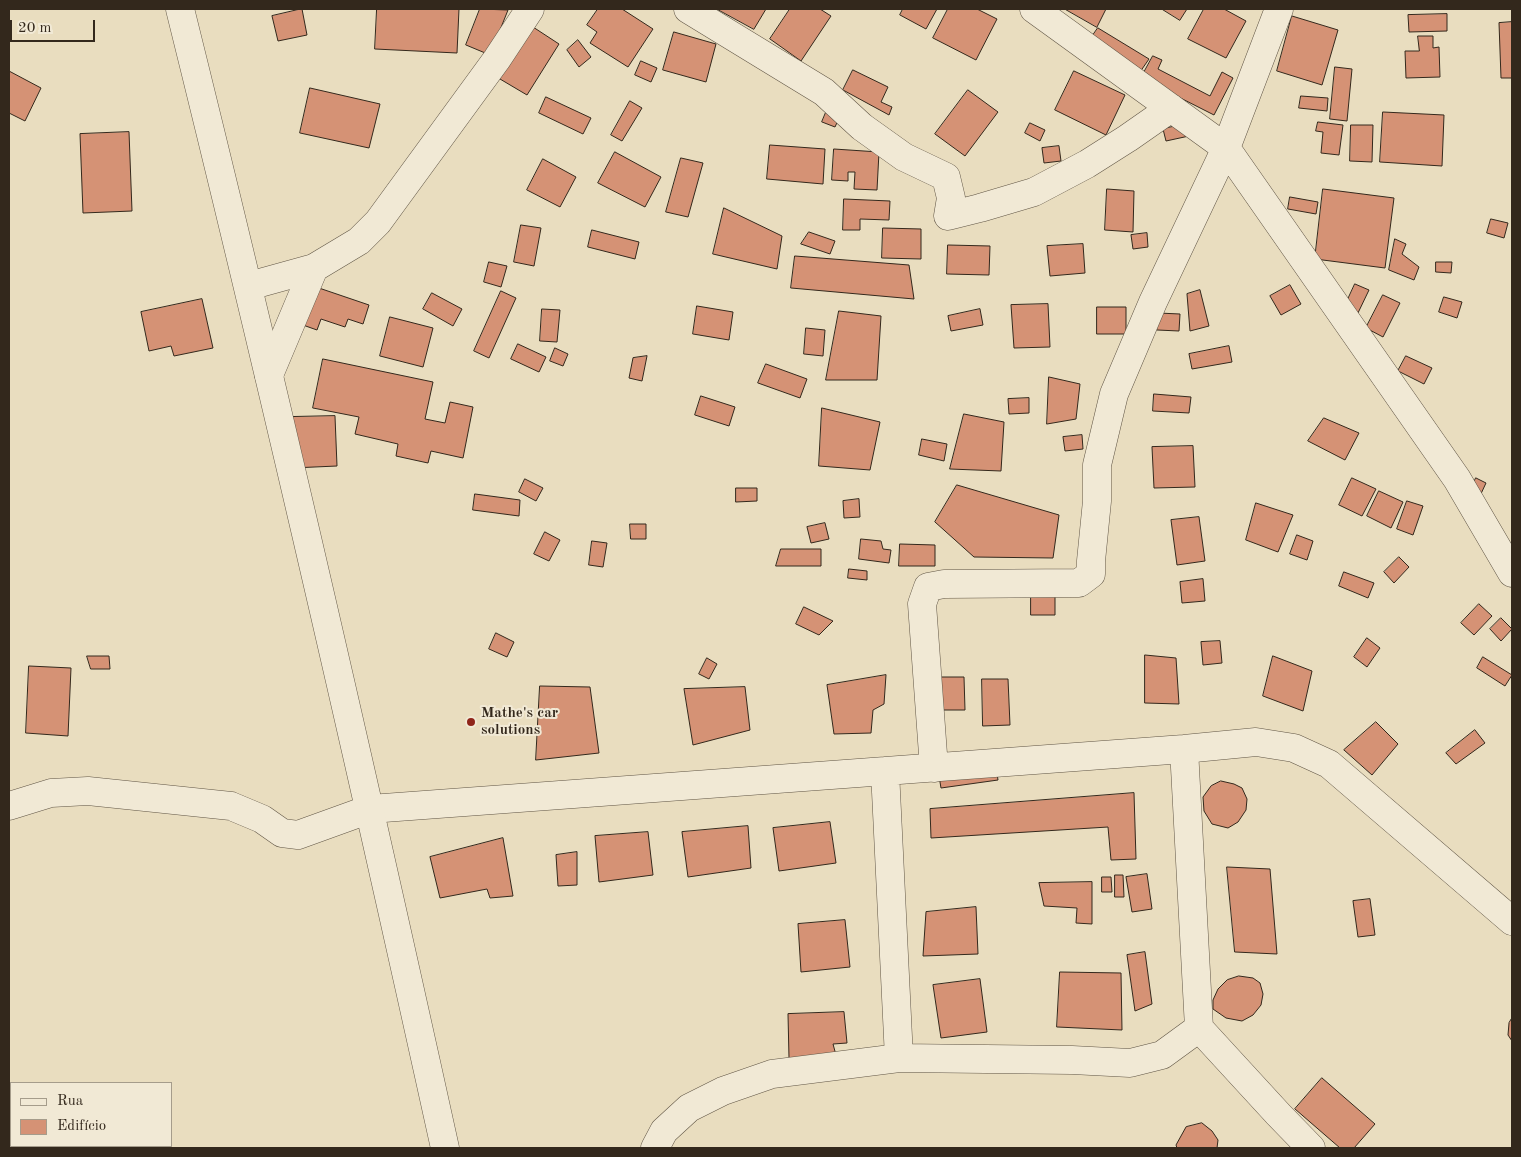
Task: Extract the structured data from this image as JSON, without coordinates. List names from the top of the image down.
{
  "places": ["Mathe's car solutions"],
  "legend": ["Rua", "Edifício"],
  "scale_bar": "20 m"
}
